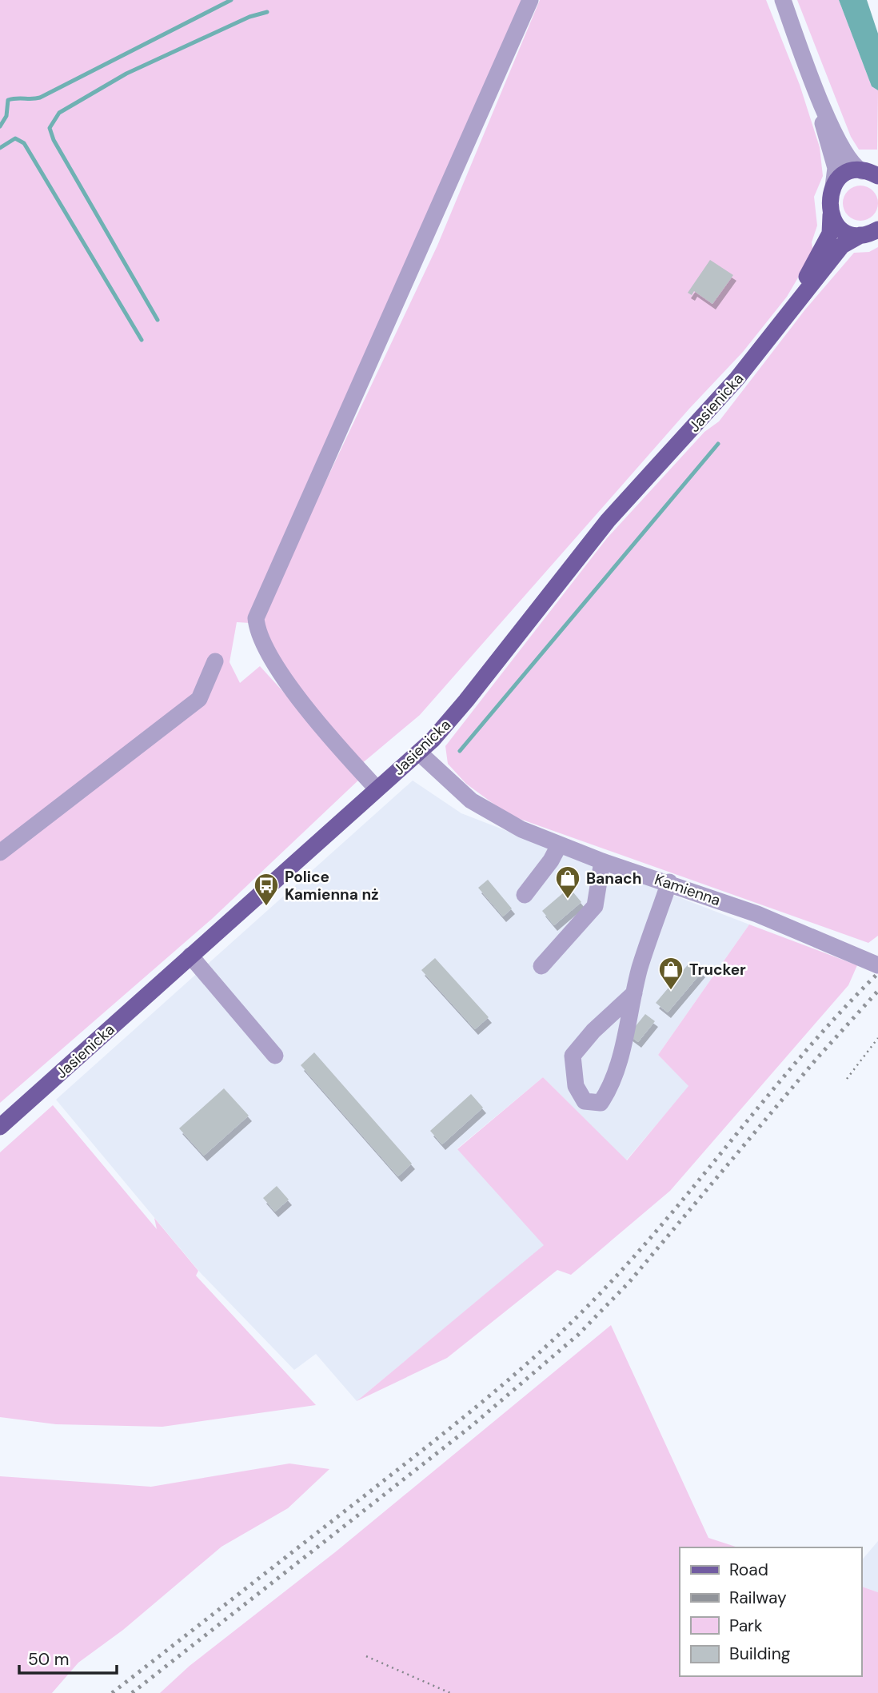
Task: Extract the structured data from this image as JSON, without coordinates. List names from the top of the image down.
{
  "streets": {
    "main road": ["Jasienicka"],
    "street": ["Kamienna"]
  },
  "crossings": [
    ["Jasienicka", "Kamienna"]
  ],
  "places": {
    "shop": ["Banach", "Trucker"],
    "bus stop": ["Police Kamienna nż"]
  },
  "legend": [
    "Road",
    "Railway",
    "Park",
    "Building"
  ],
  "scale_bar": "50 m"
}
